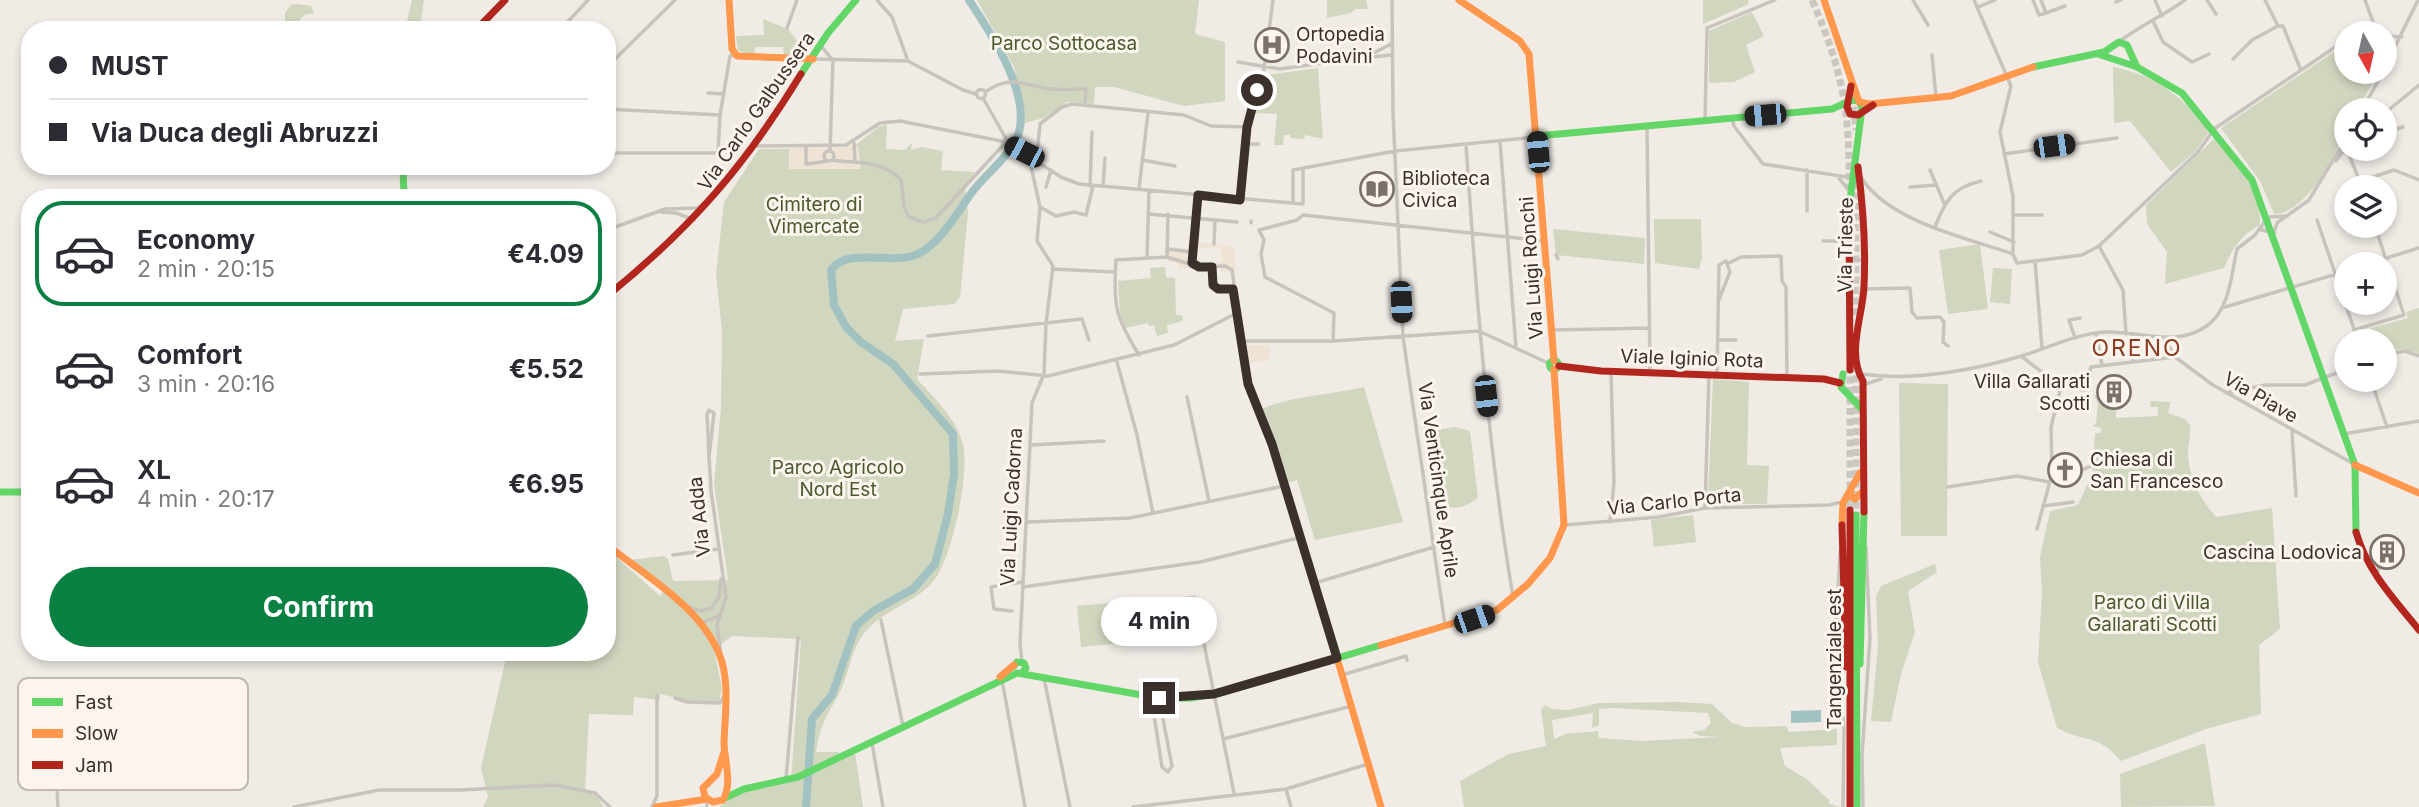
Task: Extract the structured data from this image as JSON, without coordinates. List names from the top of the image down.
{
  "streets": {
    "main road": [
      "Via Carlo Galbussera",
      "Via Trieste",
      "Via Luigi Ronchi",
      "Viale Iginio Rota",
      "Via Adda",
      "Tangenziale est"
    ],
    "street": [
      "Via Piave",
      "Via Venticinque Aprile",
      "Via Carlo Porta",
      "Via Luigi Cadorna"
    ]
  },
  "crossings": [
    ["Via Trieste", "Viale Iginio Rota"],
    ["Via Trieste", "Tangenziale est"],
    ["Via Luigi Ronchi", "Viale Iginio Rota"],
    ["Via Luigi Ronchi", "Via Carlo Porta"],
    ["Viale Iginio Rota", "Via Piave"]
  ],
  "districts": ["ORENO"],
  "parks": [
    "Parco Sottocasa",
    "Cimitero di Vimercate",
    "Parco Agricolo Nord Est",
    "Parco di Villa Gallarati Scotti"
  ],
  "places": {
    "hospital": ["Ortopedia Podavini"],
    "library": ["Biblioteca Civica"],
    "building": ["Villa Gallarati Scotti", "Cascina Lodovica"],
    "church": ["Chiesa di San Francesco"]
  },
  "legend": ["Fast", "Slow", "Jam"],
  "north": "bottom",
  "page": {
    "map_buttons": ["+", "−"],
    "banner": ["MUST", "Via Duca degli Abruzzi"],
    "list": [
      {
        "name": "Economy",
        "note": "2 min · 20:15",
        "value": "€4.09"
      },
      {
        "name": "Comfort",
        "note": "3 min · 20:16",
        "value": "€5.52"
      },
      {
        "name": "XL",
        "note": "4 min · 20:17",
        "value": "€6.95"
      }
    ],
    "buttons": "Confirm",
    "bubble": "4 min"
  }
}
